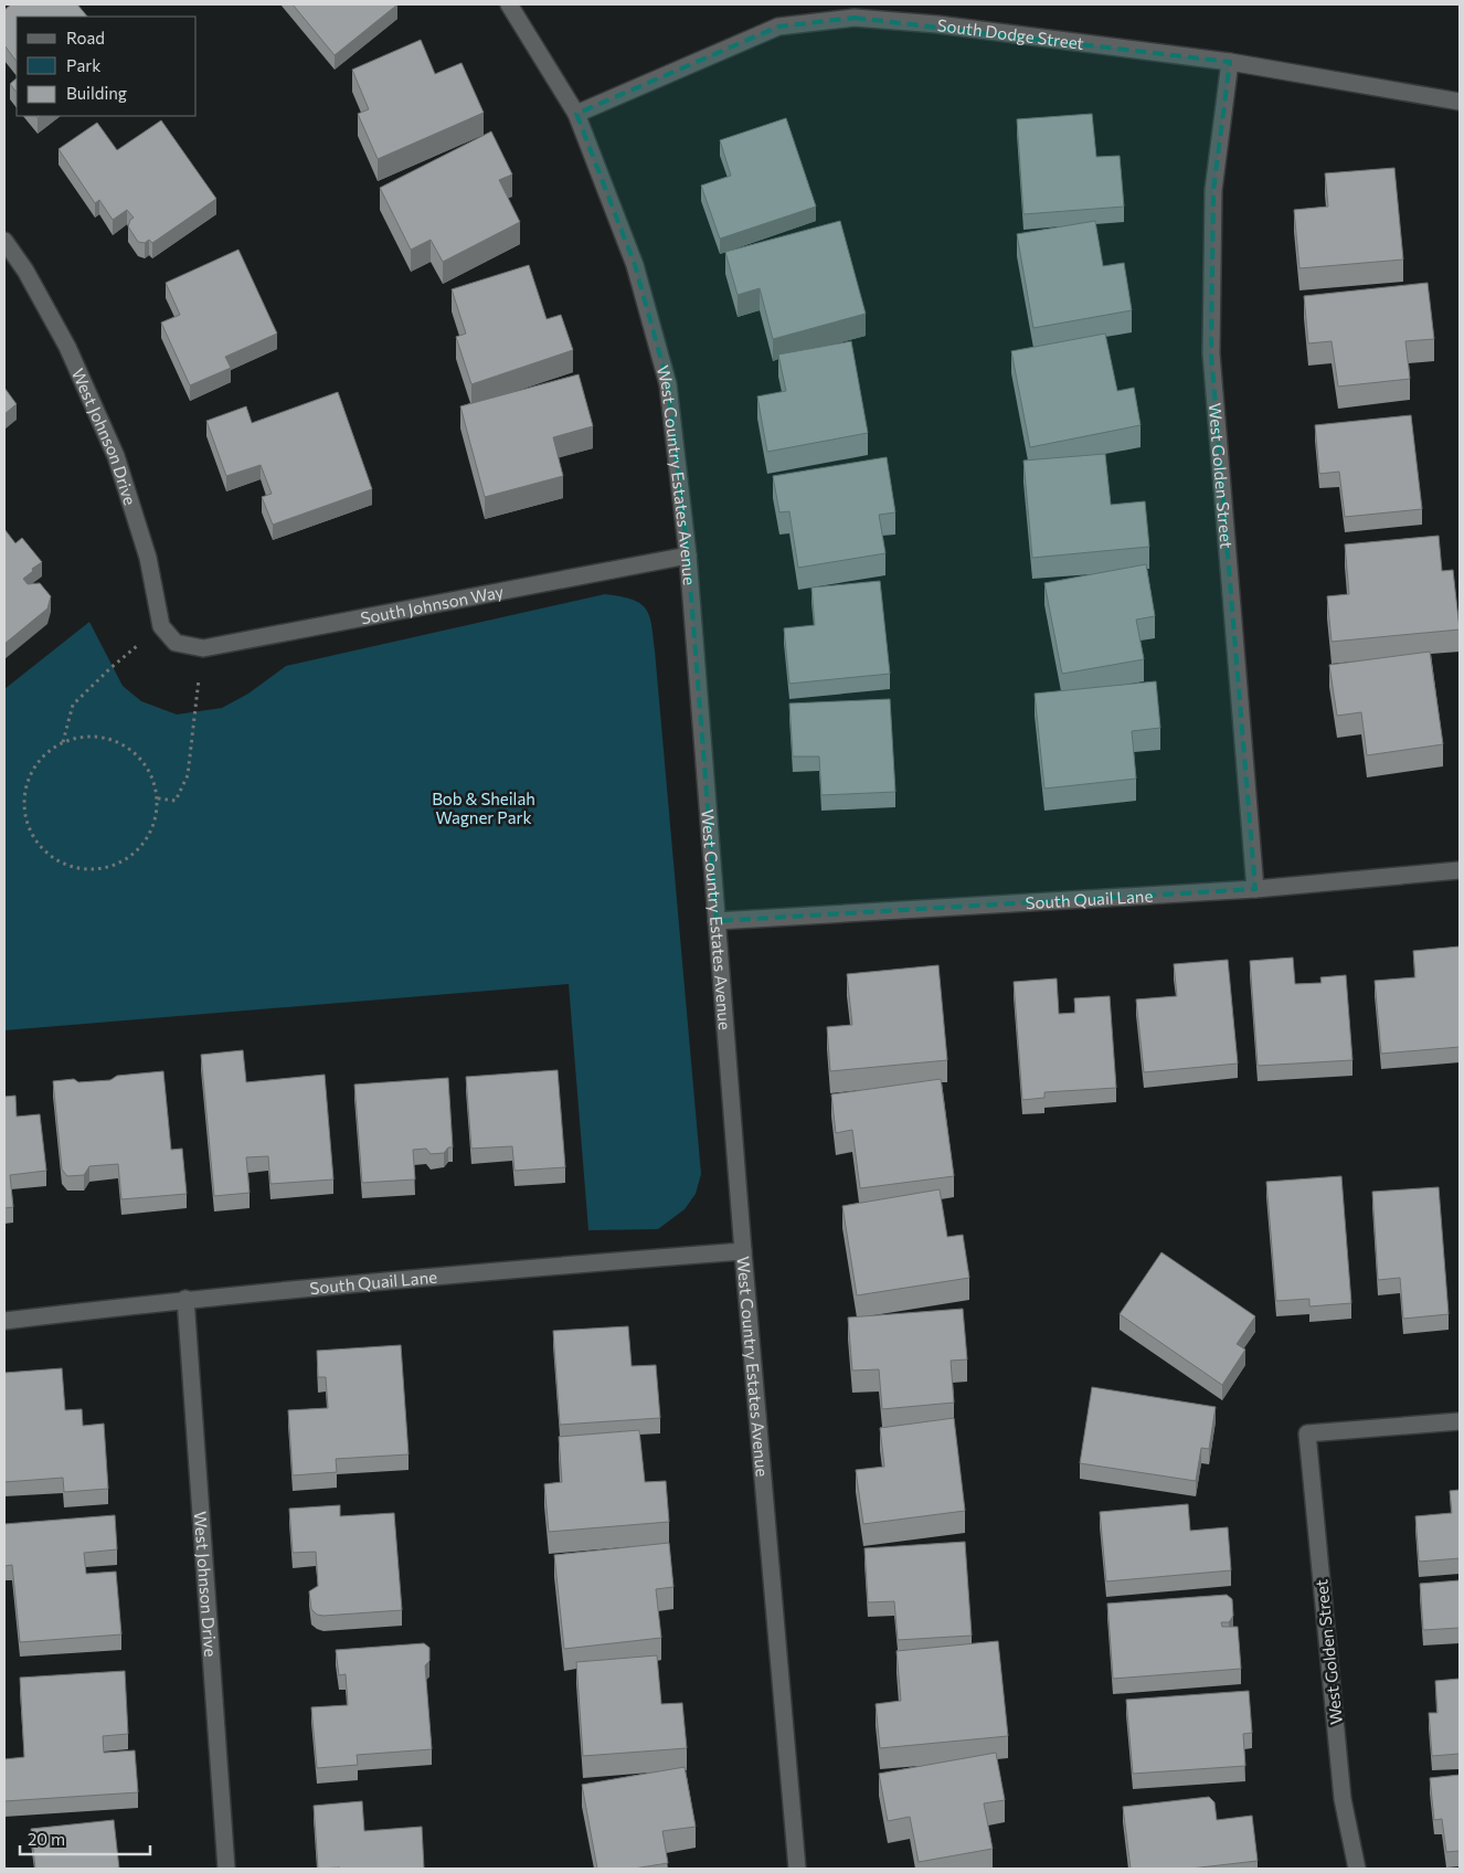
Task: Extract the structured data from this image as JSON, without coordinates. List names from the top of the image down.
{
  "streets": {
    "street": [
      "South Dodge Street",
      "West Johnson Drive",
      "West Country Estates Avenue",
      "West Golden Street",
      "South Johnson Way",
      "South Quail Lane"
    ]
  },
  "crossings": [
    ["South Dodge Street", "West Country Estates Avenue"],
    ["South Dodge Street", "West Golden Street"],
    ["West Johnson Drive", "South Johnson Way"],
    ["West Johnson Drive", "South Quail Lane"],
    ["West Country Estates Avenue", "South Johnson Way"],
    ["West Country Estates Avenue", "South Quail Lane"],
    ["West Golden Street", "South Quail Lane"]
  ],
  "parks": ["Bob & Sheilah Wagner Park"],
  "legend": ["Road", "Park", "Building"],
  "scale_bar": "20 m"
}
